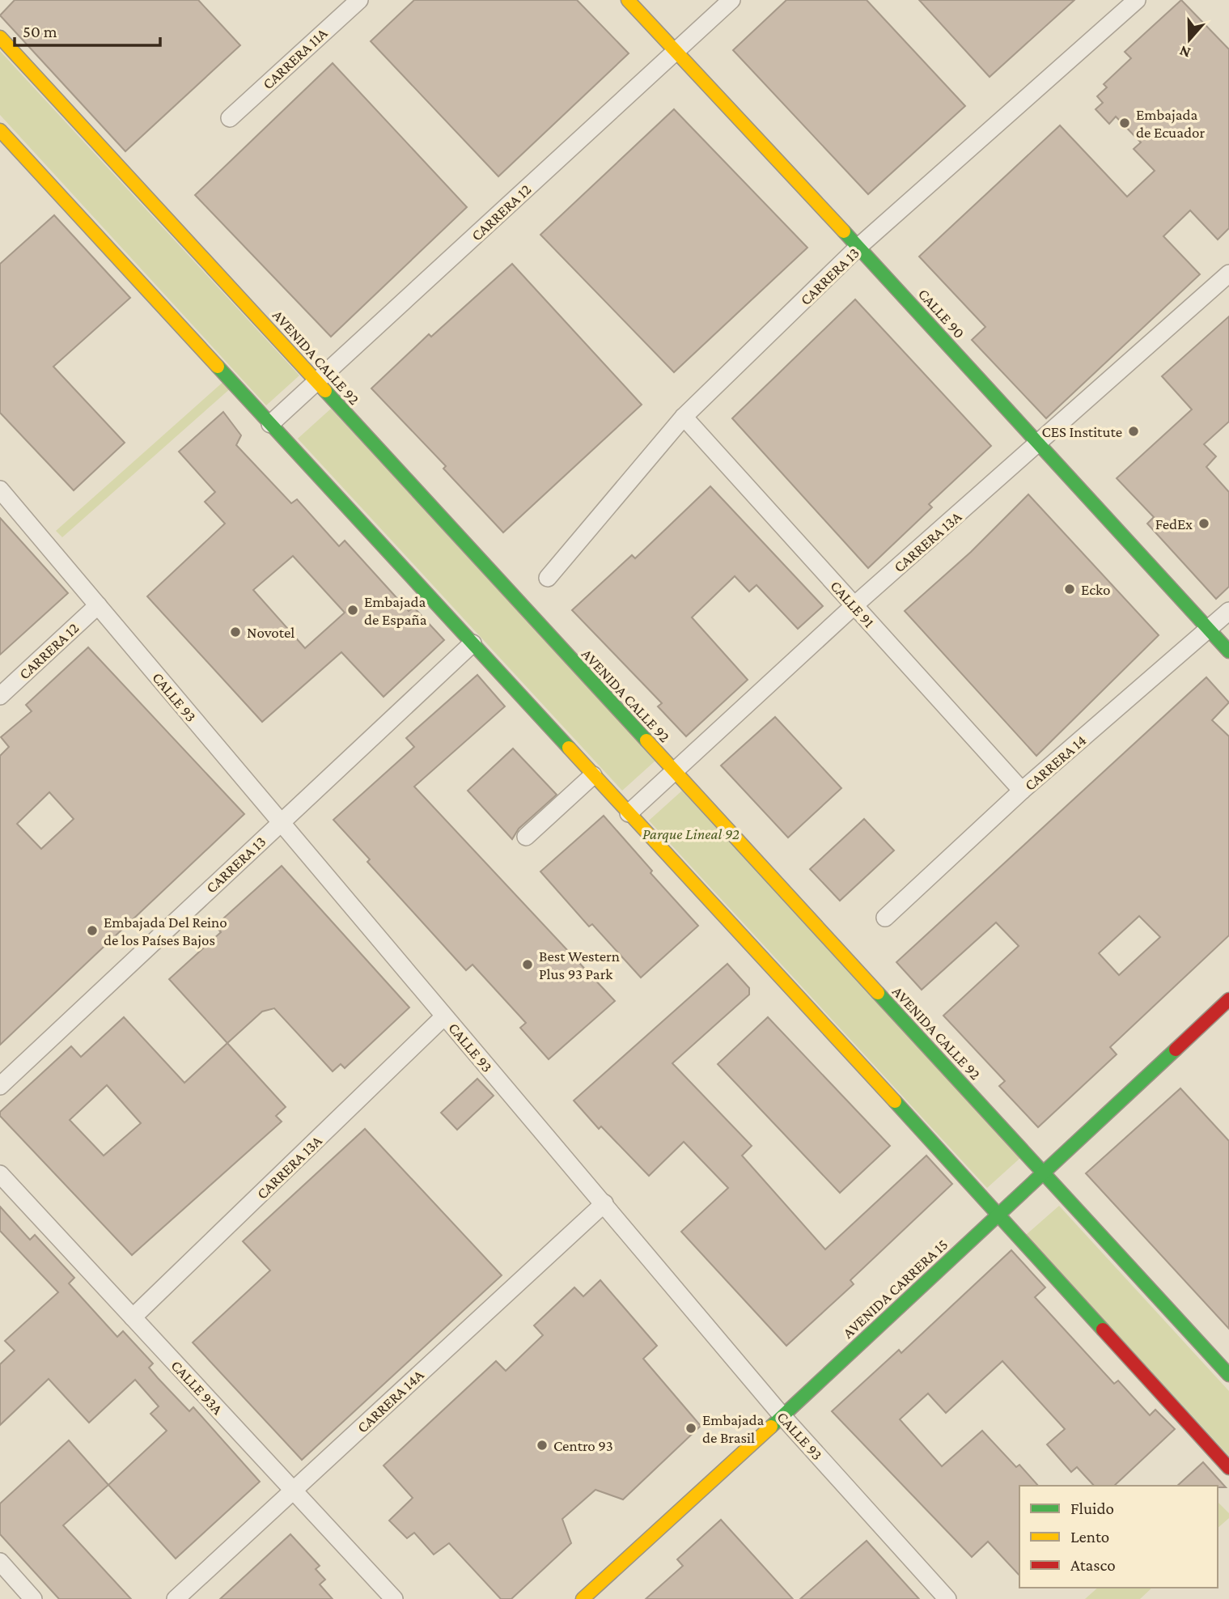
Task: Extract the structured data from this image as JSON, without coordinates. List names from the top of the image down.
{
  "streets": {
    "main road": ["CALLE 90", "AVENIDA CALLE 92", "AVENIDA CARRERA 15"],
    "street": [
      "CARRERA 11A",
      "CARRERA 12",
      "CARRERA 13",
      "CARRERA 13A",
      "CALLE 91",
      "CALLE 93",
      "CARRERA 14",
      "CALLE 93A",
      "CARRERA 14A"
    ]
  },
  "crossings": [
    ["CARRERA 12", "CALLE 90"],
    ["CARRERA 12", "AVENIDA CALLE 92"],
    ["CARRERA 12", "CALLE 93"],
    ["CARRERA 13", "CALLE 90"],
    ["CARRERA 13", "CALLE 91"],
    ["CARRERA 13", "CALLE 93"],
    ["CALLE 90", "CARRERA 13A"],
    ["CALLE 90", "CARRERA 14"],
    ["AVENIDA CALLE 92", "CARRERA 13A"],
    ["AVENIDA CALLE 92", "AVENIDA CARRERA 15"],
    ["CARRERA 13A", "CALLE 91"],
    ["CARRERA 13A", "CALLE 93"],
    ["CARRERA 13A", "CALLE 93A"],
    ["CALLE 91", "CARRERA 14"],
    ["CALLE 93", "AVENIDA CARRERA 15"],
    ["CALLE 93", "CARRERA 14A"],
    ["CALLE 93A", "CARRERA 14A"]
  ],
  "parks": ["Parque Lineal 92"],
  "places": [
    "Embajada de Ecuador",
    "CES Institute",
    "FedEx",
    "Ecko",
    "Embajada de España",
    "Novotel",
    "Embajada Del Reino de los Países Bajos",
    "Best Western Plus 93 Park",
    "Embajada de Brasil",
    "Centro 93"
  ],
  "legend": ["Fluido", "Lento", "Atasco"],
  "scale_bar": "50 m",
  "north": "bottom"
}
